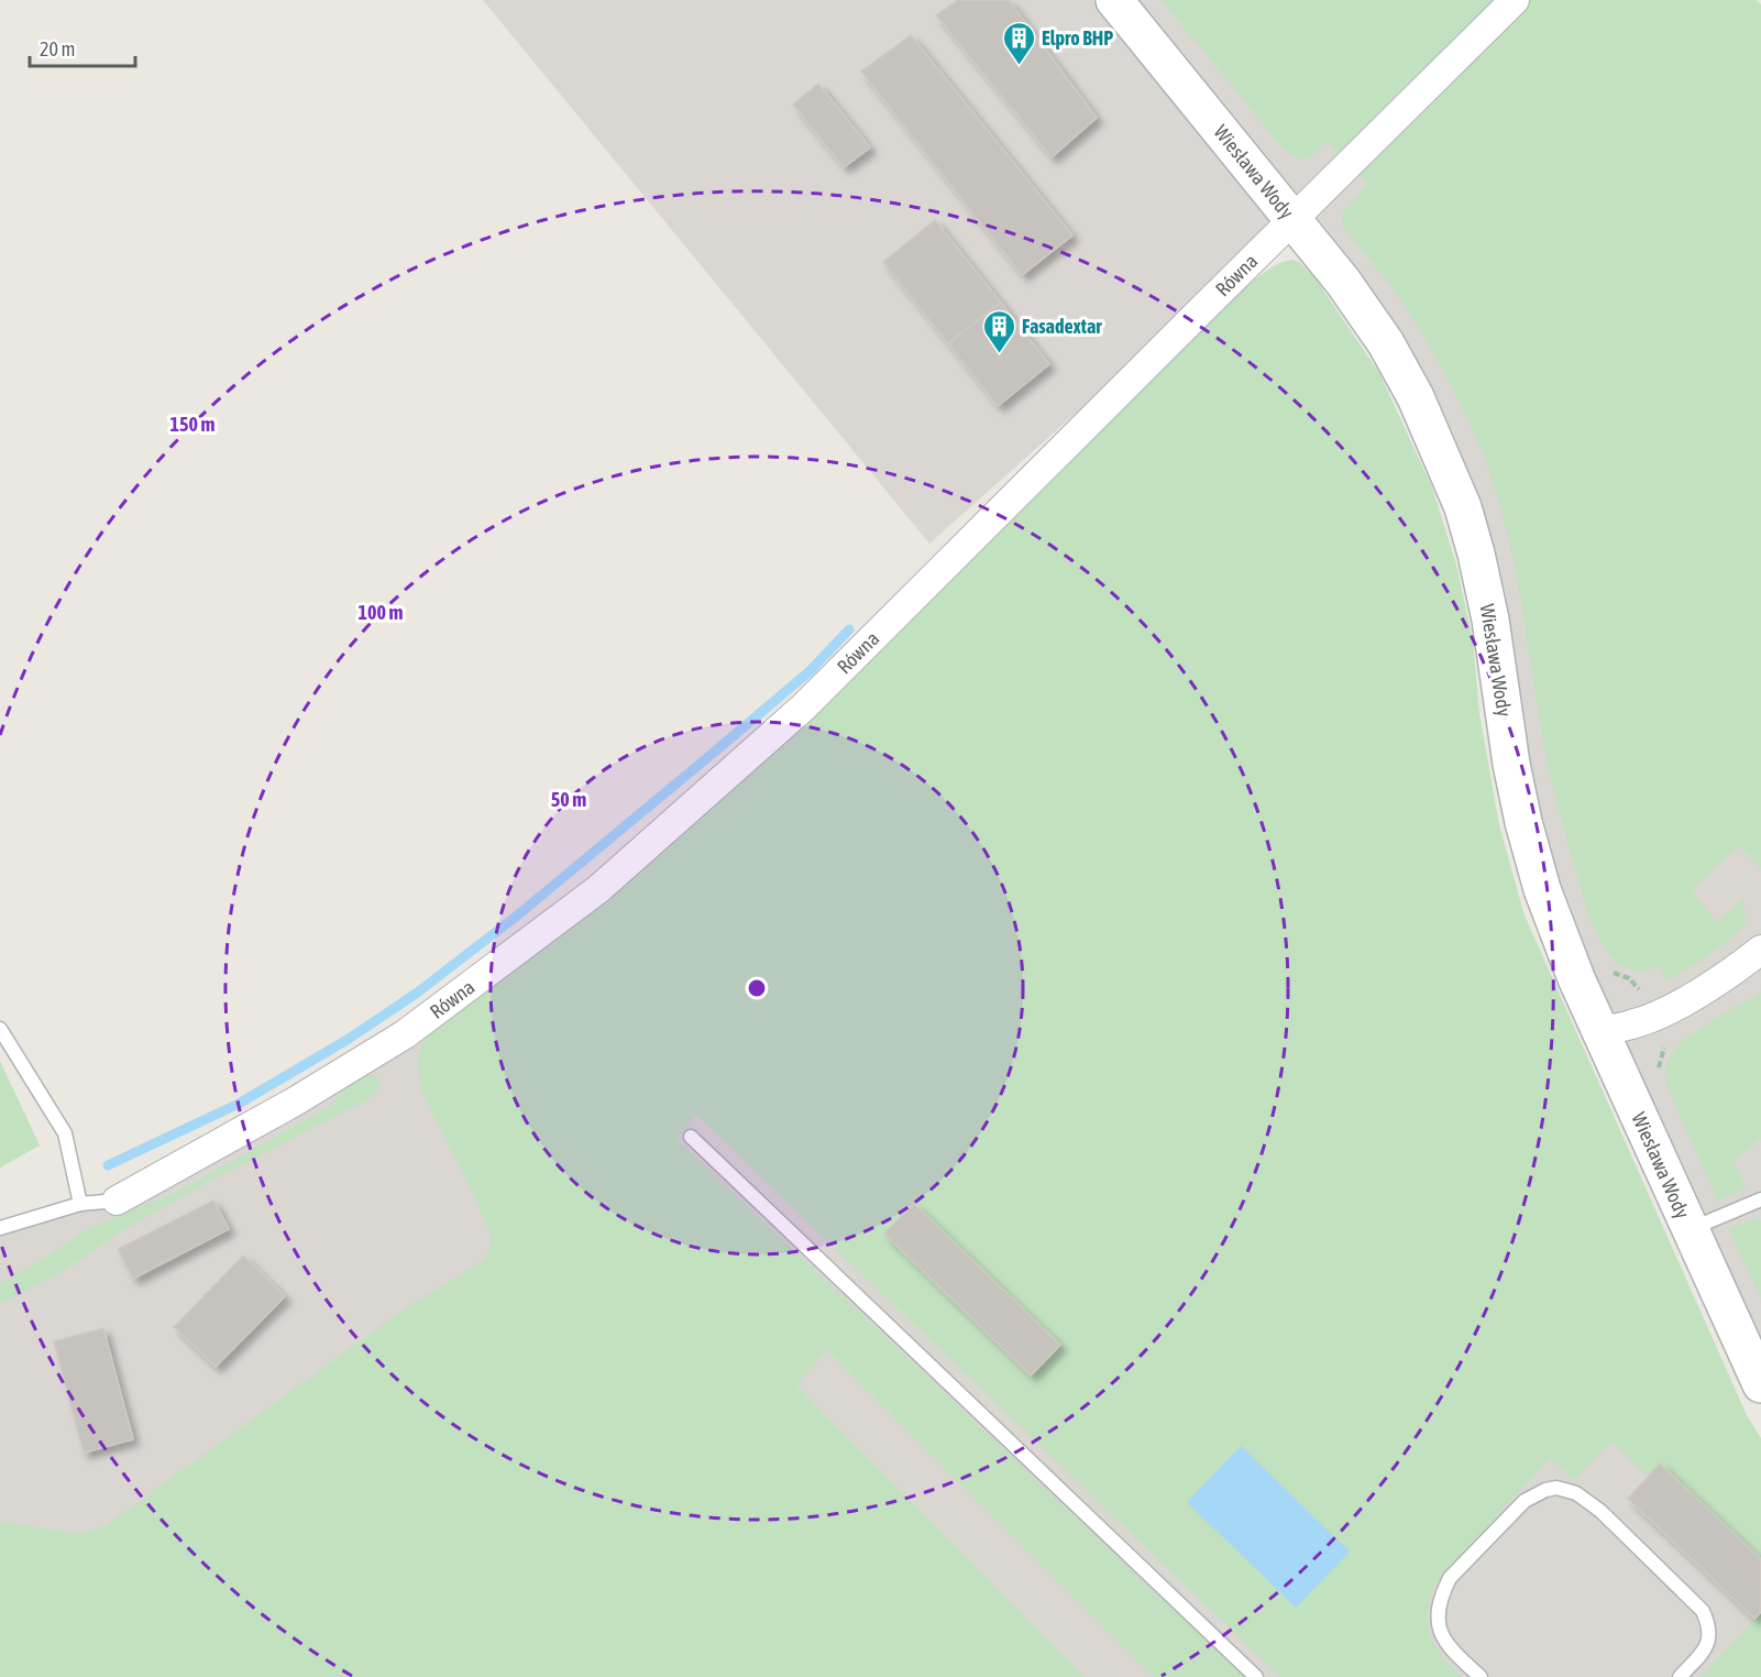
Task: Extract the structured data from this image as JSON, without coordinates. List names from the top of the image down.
{
  "streets": {
    "street": ["Wiesława Wody", "Równa"]
  },
  "crossings": [
    ["Wiesława Wody", "Równa"]
  ],
  "places": {
    "building": ["Elpro BHP", "Fasadextar"]
  },
  "scale_bar": "20 m",
  "rings": ["150 m", "100 m", "50 m"]
}
